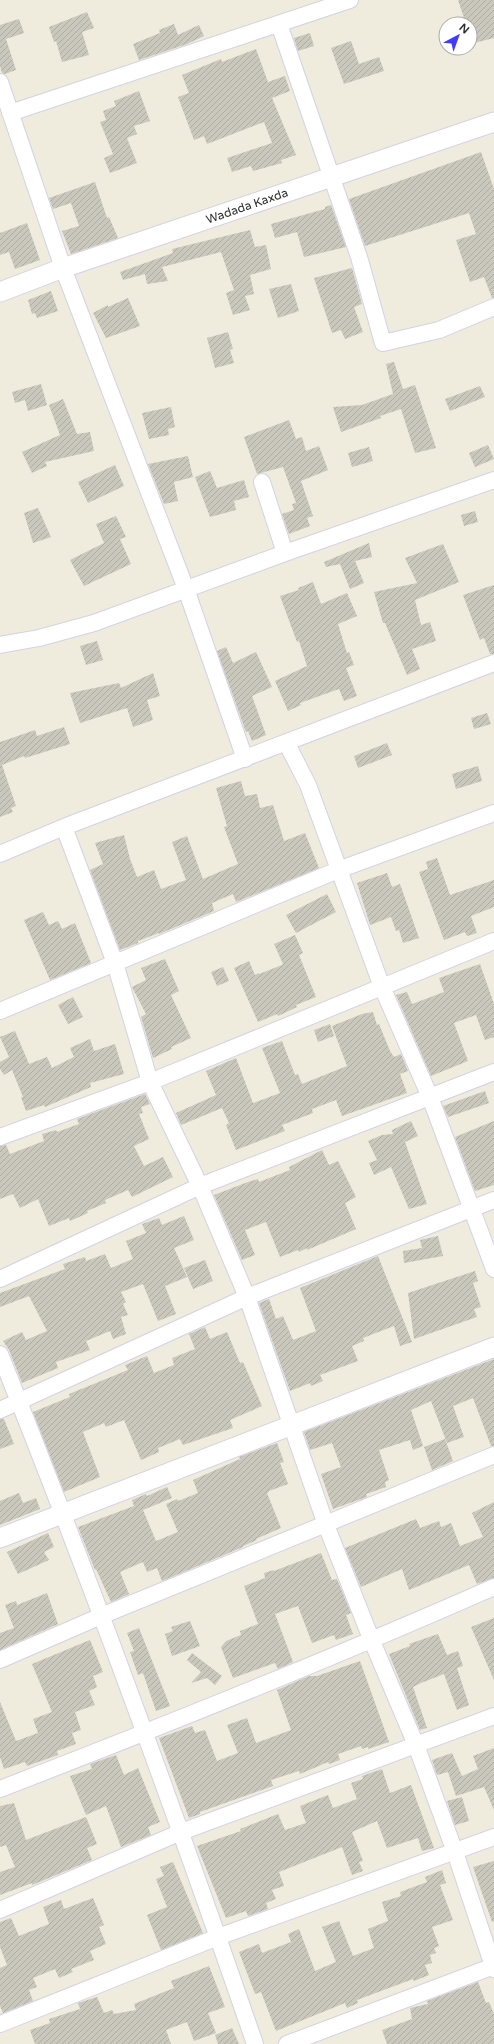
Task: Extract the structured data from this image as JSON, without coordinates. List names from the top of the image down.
{
  "streets": {
    "street": ["Wadada Kaxda"]
  },
  "north": "top right"
}
